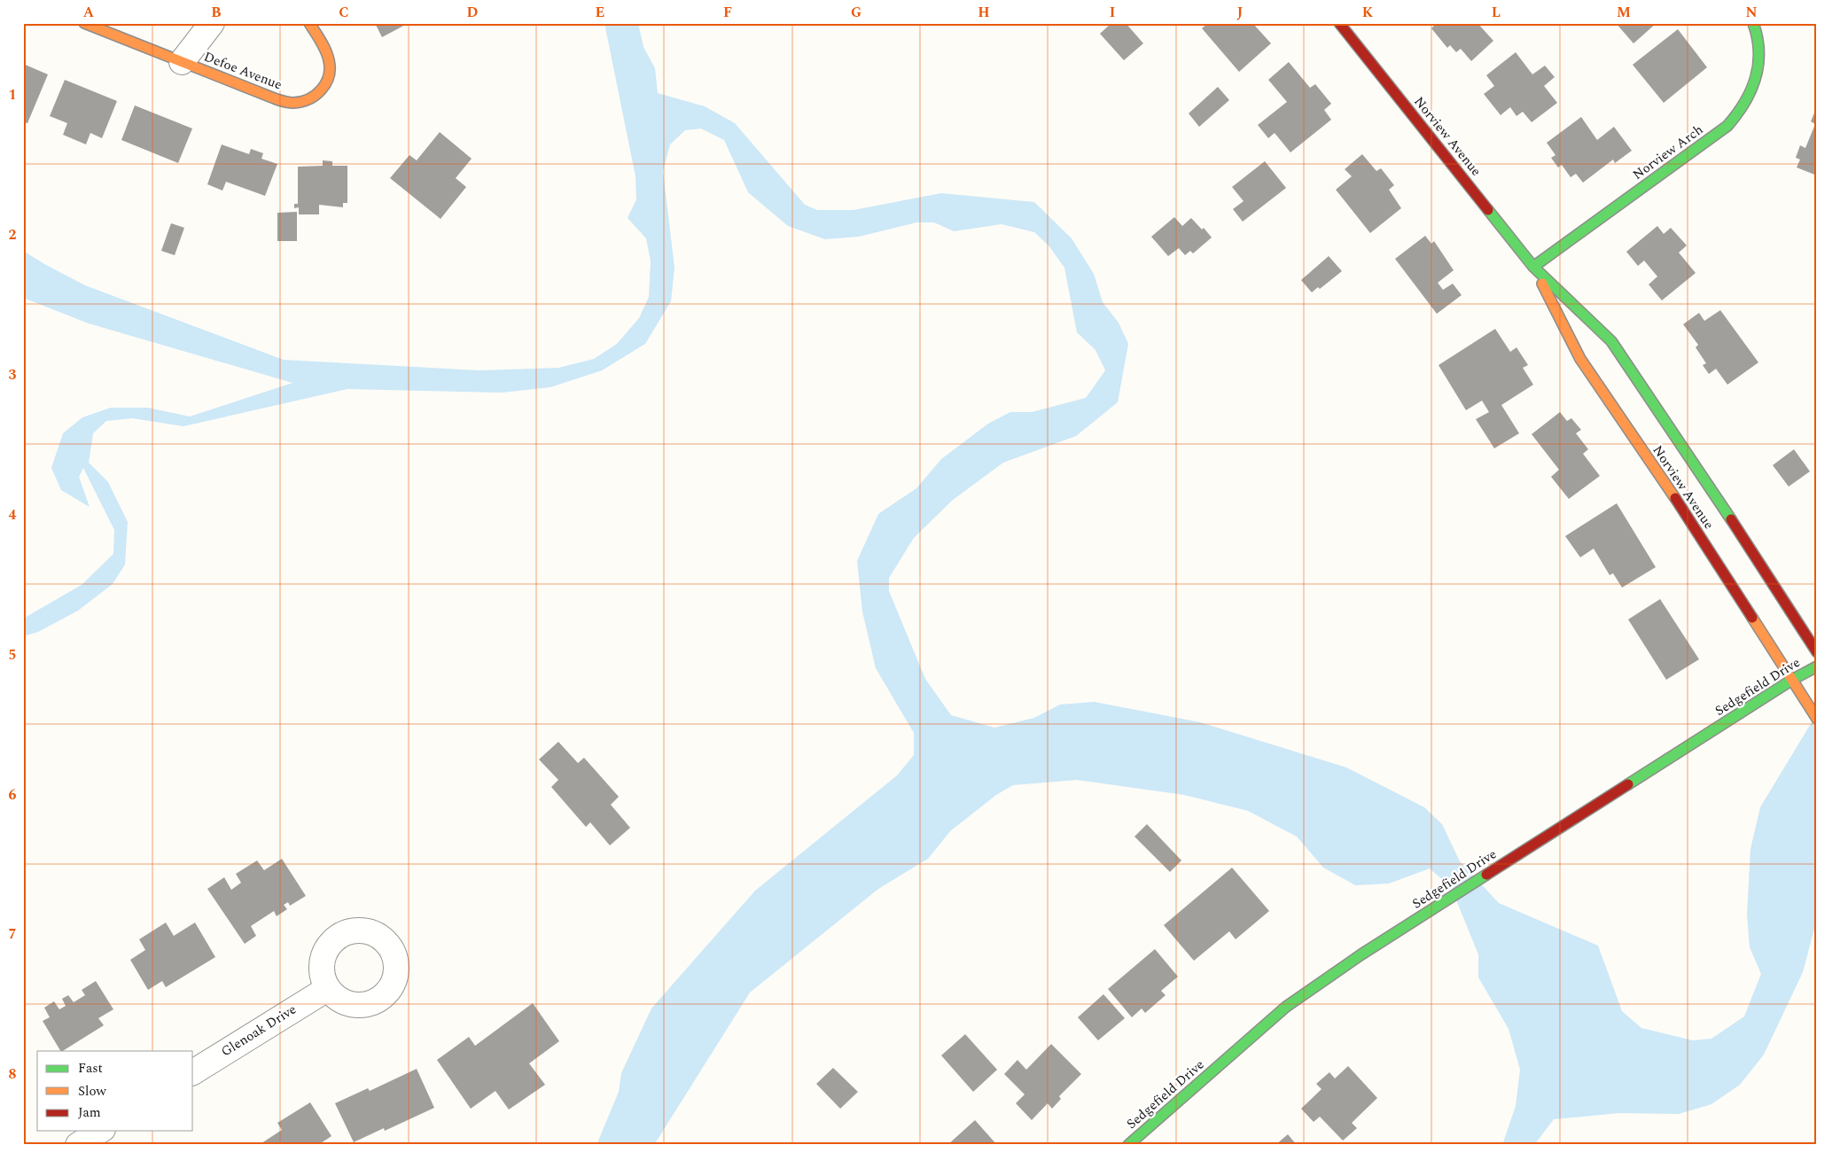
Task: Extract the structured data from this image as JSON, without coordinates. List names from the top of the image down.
{
  "streets": {
    "street": [
      "Defoe Avenue",
      "Norview Avenue",
      "Norview Arch",
      "Sedgefield Drive",
      "Glenoak Drive"
    ]
  },
  "crossings": [
    ["Norview Avenue", "Norview Arch"],
    ["Norview Avenue", "Sedgefield Drive"]
  ],
  "legend": ["Fast", "Slow", "Jam"],
  "grid": {
    "columns": [
      "A",
      "B",
      "C",
      "D",
      "E",
      "F",
      "G",
      "H",
      "I",
      "J",
      "K",
      "L",
      "M",
      "N"
    ],
    "rows": [
      "1",
      "2",
      "3",
      "4",
      "5",
      "6",
      "7",
      "8"
    ]
  }
}
